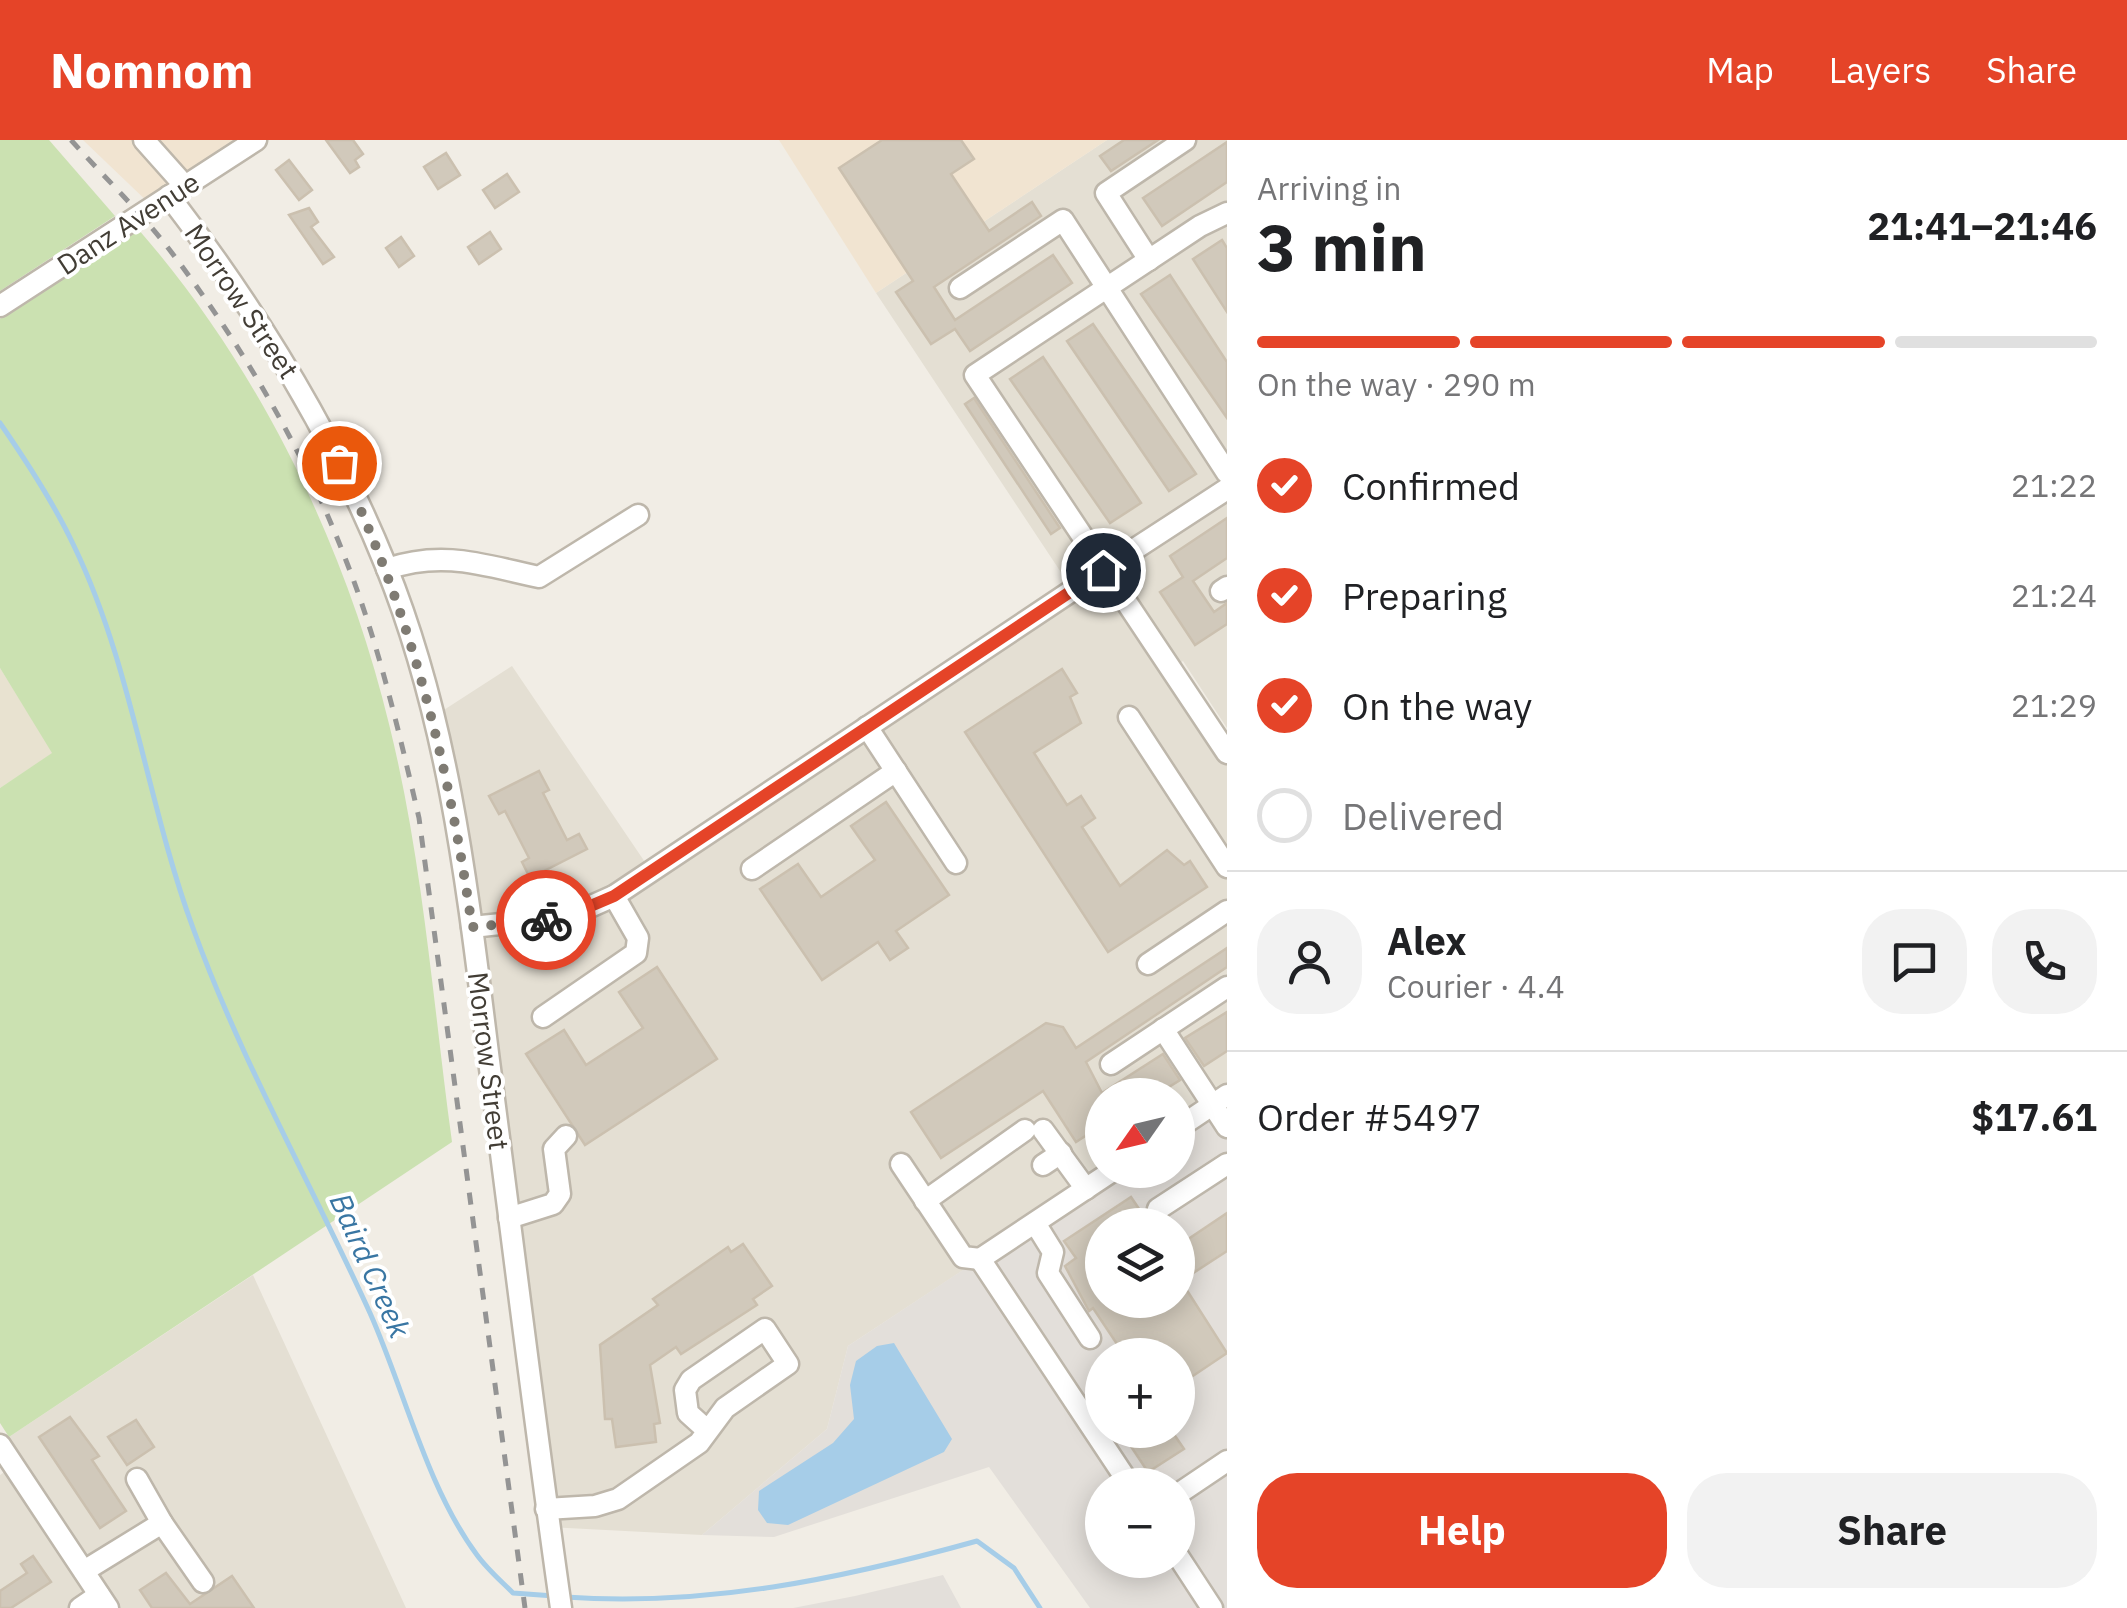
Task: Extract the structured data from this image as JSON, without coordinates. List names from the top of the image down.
{
  "streets": {
    "street": ["Danz Avenue", "Morrow Street"]
  },
  "crossings": [
    ["Danz Avenue", "Morrow Street"]
  ],
  "water": ["Baird Creek"],
  "north": "bottom left",
  "page": {
    "header": "Nomnom",
    "nav": ["Map", "Layers", "Share"],
    "heading": ["3 min", "Arriving in", "21:41–21:46"],
    "panel": [
      "Alex",
      "Courier · 4.4",
      "Order #5497",
      "$17.61"
    ],
    "bar": "On the way · 290 m",
    "list": [
      ["Confirmed", "21:22"],
      ["Preparing", "21:24"],
      ["On the way", "21:29"],
      "Delivered"
    ],
    "map_buttons": ["+", "−"],
    "buttons": ["Help", "Share"]
  }
}
